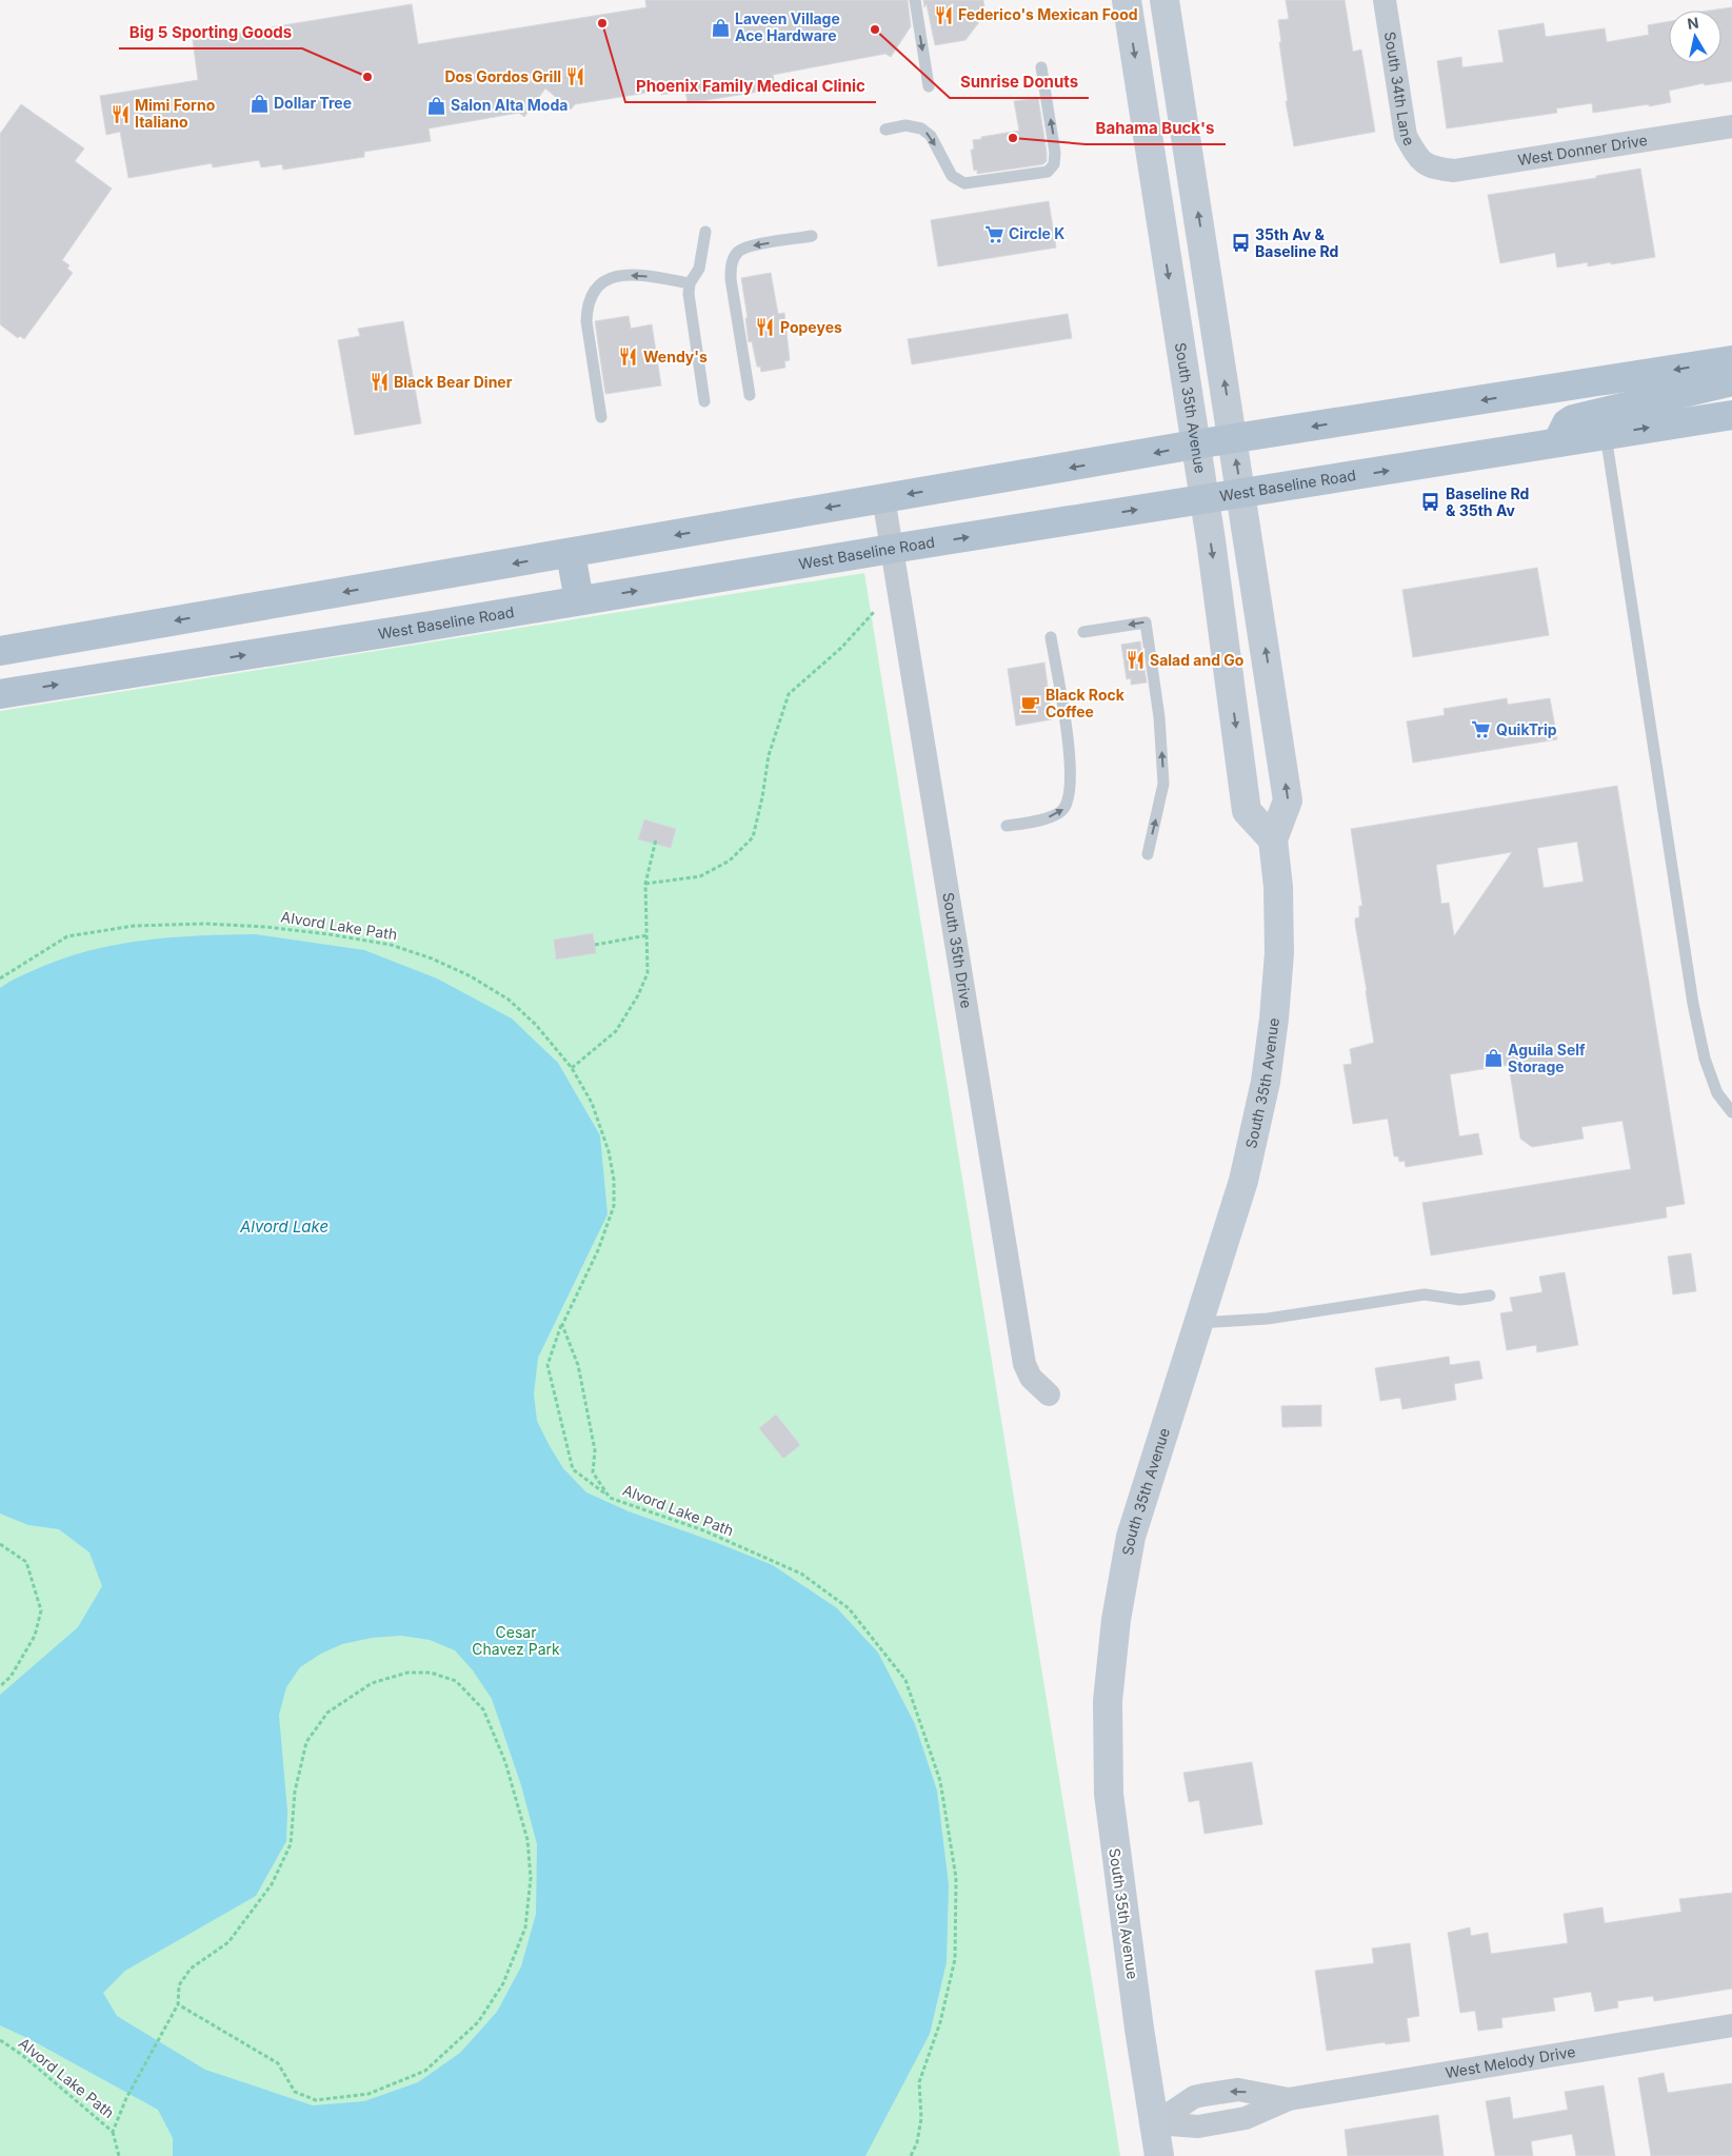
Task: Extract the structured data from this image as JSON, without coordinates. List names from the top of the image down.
{
  "streets": {
    "main road": ["South 35th Avenue", "West Baseline Road"],
    "street": [
      "South 34th Lane",
      "West Donner Drive",
      "South 35th Drive",
      "West Melody Drive"
    ],
    "path": ["Alvord Lake Path"]
  },
  "crossings": [
    ["South 34th Lane", "West Donner Drive"],
    ["South 35th Avenue", "West Baseline Road"],
    ["South 35th Avenue", "West Melody Drive"],
    ["West Baseline Road", "South 35th Drive"]
  ],
  "water": ["Alvord Lake"],
  "parks": ["Cesar Chavez Park"],
  "places": {
    "restaurant": [
      "Federico's Mexican Food",
      "Dos Gordos Grill",
      "Mimi Forno Italiano",
      "Popeyes",
      "Wendy's",
      "Black Bear Diner",
      "Salad and Go"
    ],
    "other": [
      "Phoenix Family Medical Clinic",
      "Sunrise Donuts",
      "Big 5 Sporting Goods",
      "Bahama Buck's"
    ],
    "shop": [
      "Laveen Village Ace Hardware",
      "Dollar Tree",
      "Salon Alta Moda",
      "Aguila Self Storage"
    ],
    "supermarket": ["Circle K", "QuikTrip"],
    "bus stop": ["35th Av & Baseline Rd", "Baseline Rd & 35th Av"],
    "cafe": ["Black Rock Coffee"]
  },
  "north": "top"
}
